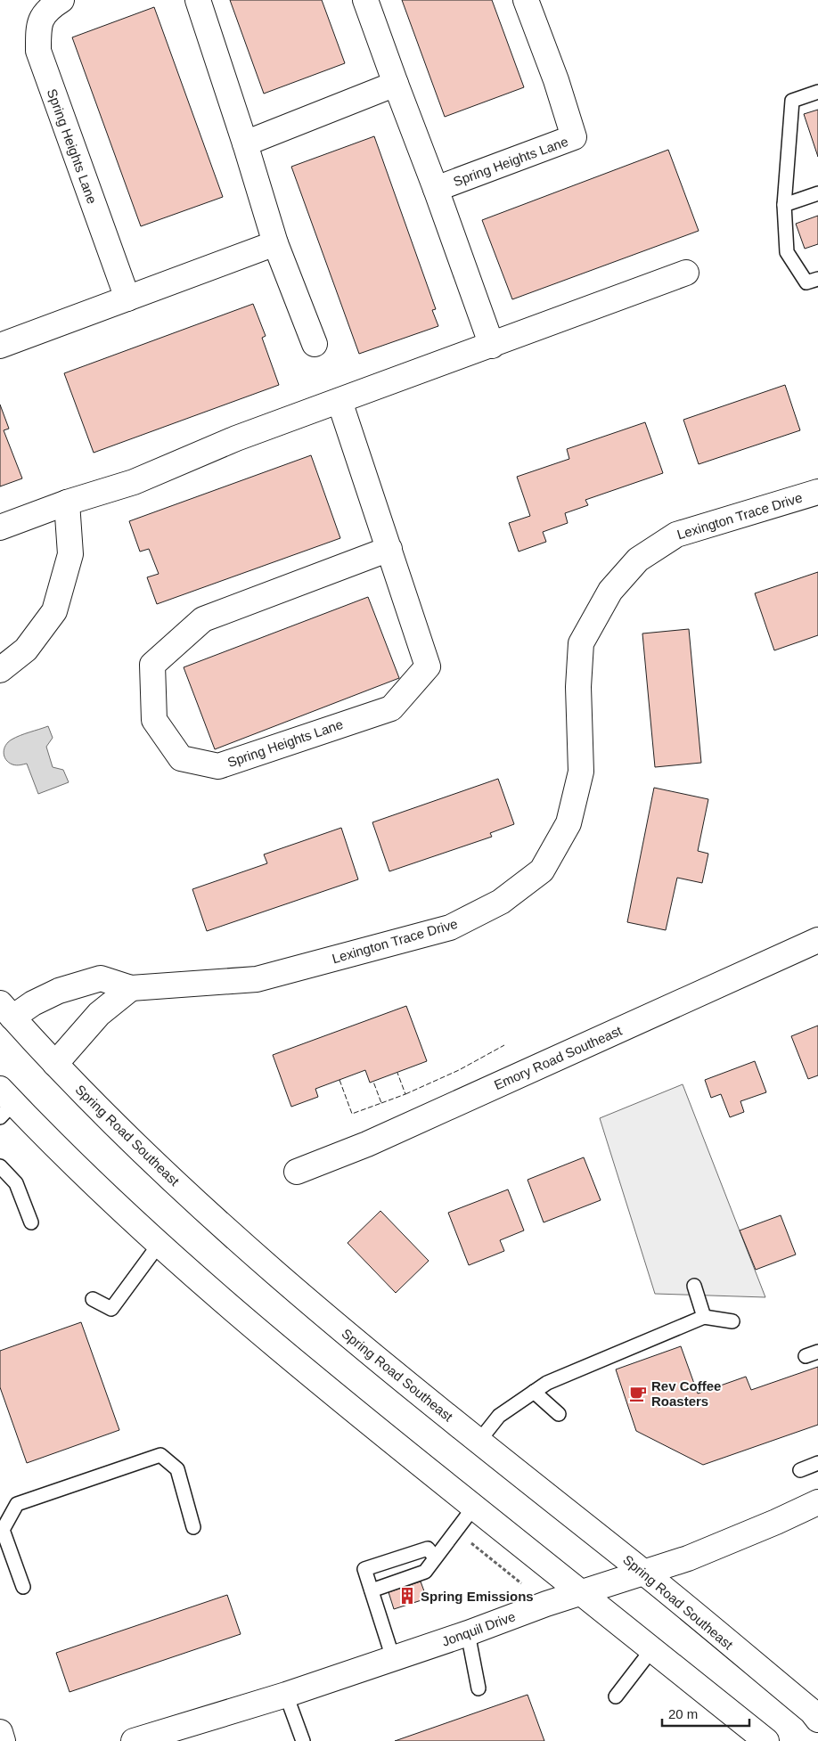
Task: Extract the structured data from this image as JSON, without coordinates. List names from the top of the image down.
{
  "streets": {
    "street": [
      "Spring Heights Lane",
      "Lexington Trace Drive",
      "Emory Road Southeast",
      "Spring Road Southeast",
      "Jonquil Drive"
    ]
  },
  "crossings": [
    ["Lexington Trace Drive", "Spring Road Southeast"],
    ["Spring Road Southeast", "Jonquil Drive"]
  ],
  "places": {
    "cafe": ["Rev Coffee Roasters"],
    "building": ["Spring Emissions"]
  },
  "scale_bar": "20 m"
}
